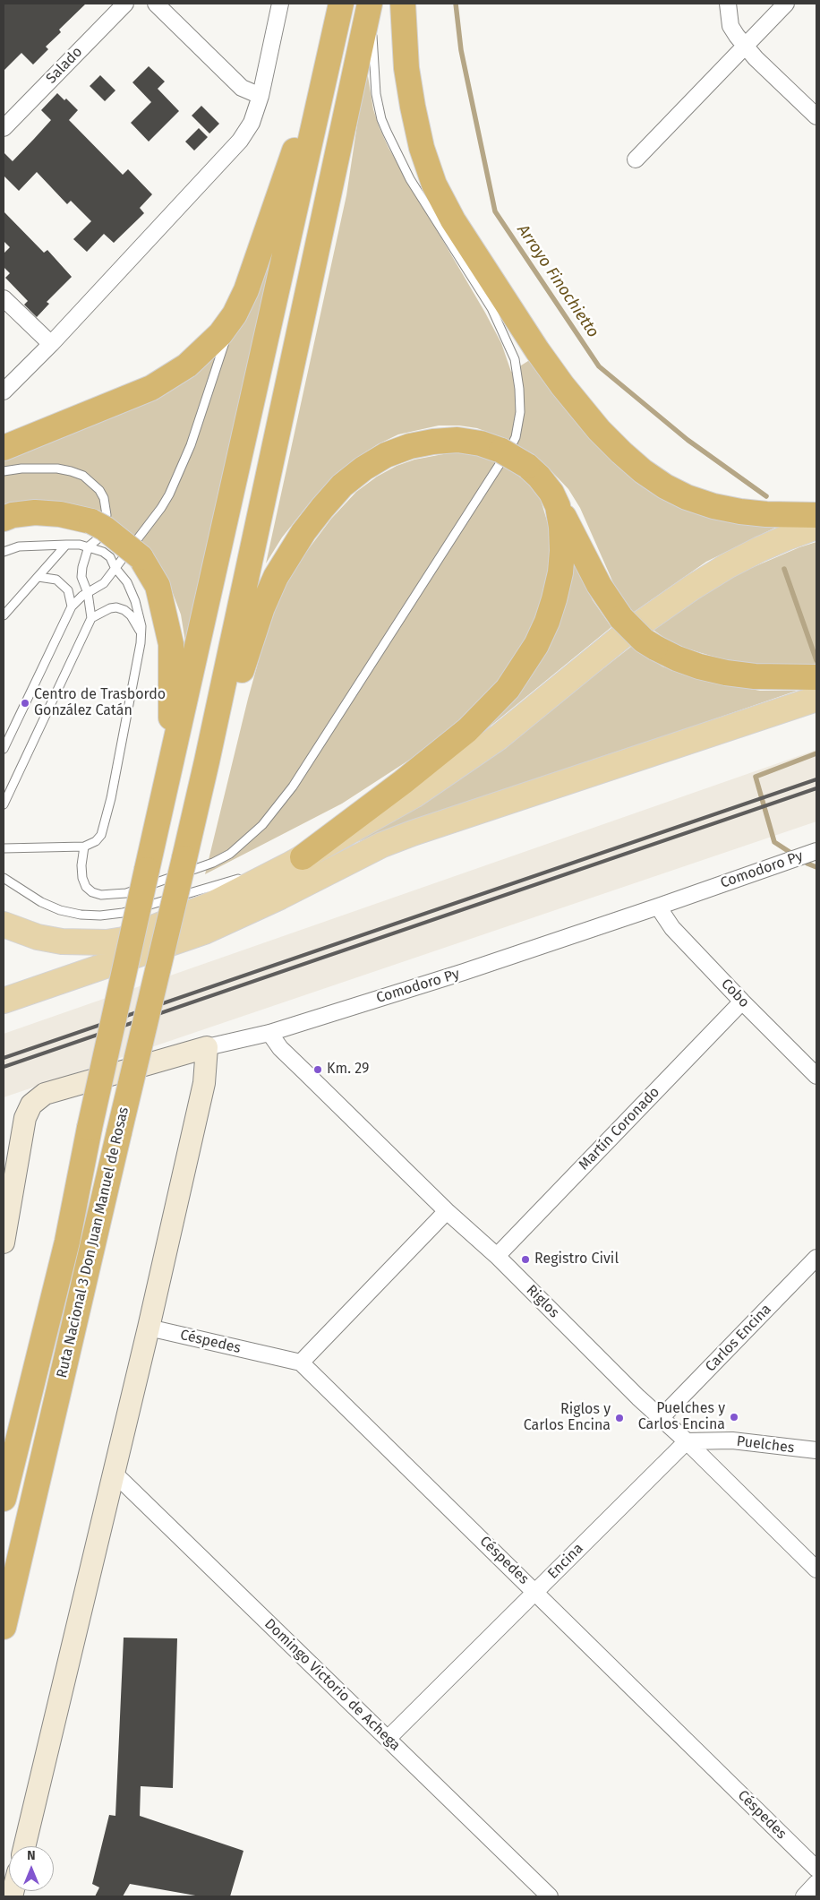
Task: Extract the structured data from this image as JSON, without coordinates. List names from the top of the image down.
{
  "streets": {
    "highway": ["Ruta Nacional 3 Don Juan Manuel de Rosas"],
    "street": [
      "Salado",
      "Comodoro Py",
      "Cobo",
      "Martín Coronado",
      "Riglos",
      "Carlos Encina",
      "Céspedes",
      "Puelches",
      "Encina",
      "Domingo Victorio de Achega"
    ]
  },
  "crossings": [
    ["Comodoro Py", "Cobo"],
    ["Comodoro Py", "Riglos"],
    ["Cobo", "Martín Coronado"],
    ["Martín Coronado", "Riglos"],
    ["Riglos", "Carlos Encina"],
    ["Riglos", "Puelches"],
    ["Riglos", "Encina"],
    ["Céspedes", "Encina"],
    ["Puelches", "Encina"],
    ["Encina", "Domingo Victorio de Achega"]
  ],
  "water": ["Arroyo Finochietto"],
  "places": [
    "Centro de Trasbordo González Catán",
    "Km. 29",
    "Registro Civil",
    "Puelches y Carlos Encina",
    "Riglos y Carlos Encina"
  ],
  "north": "top"
}
